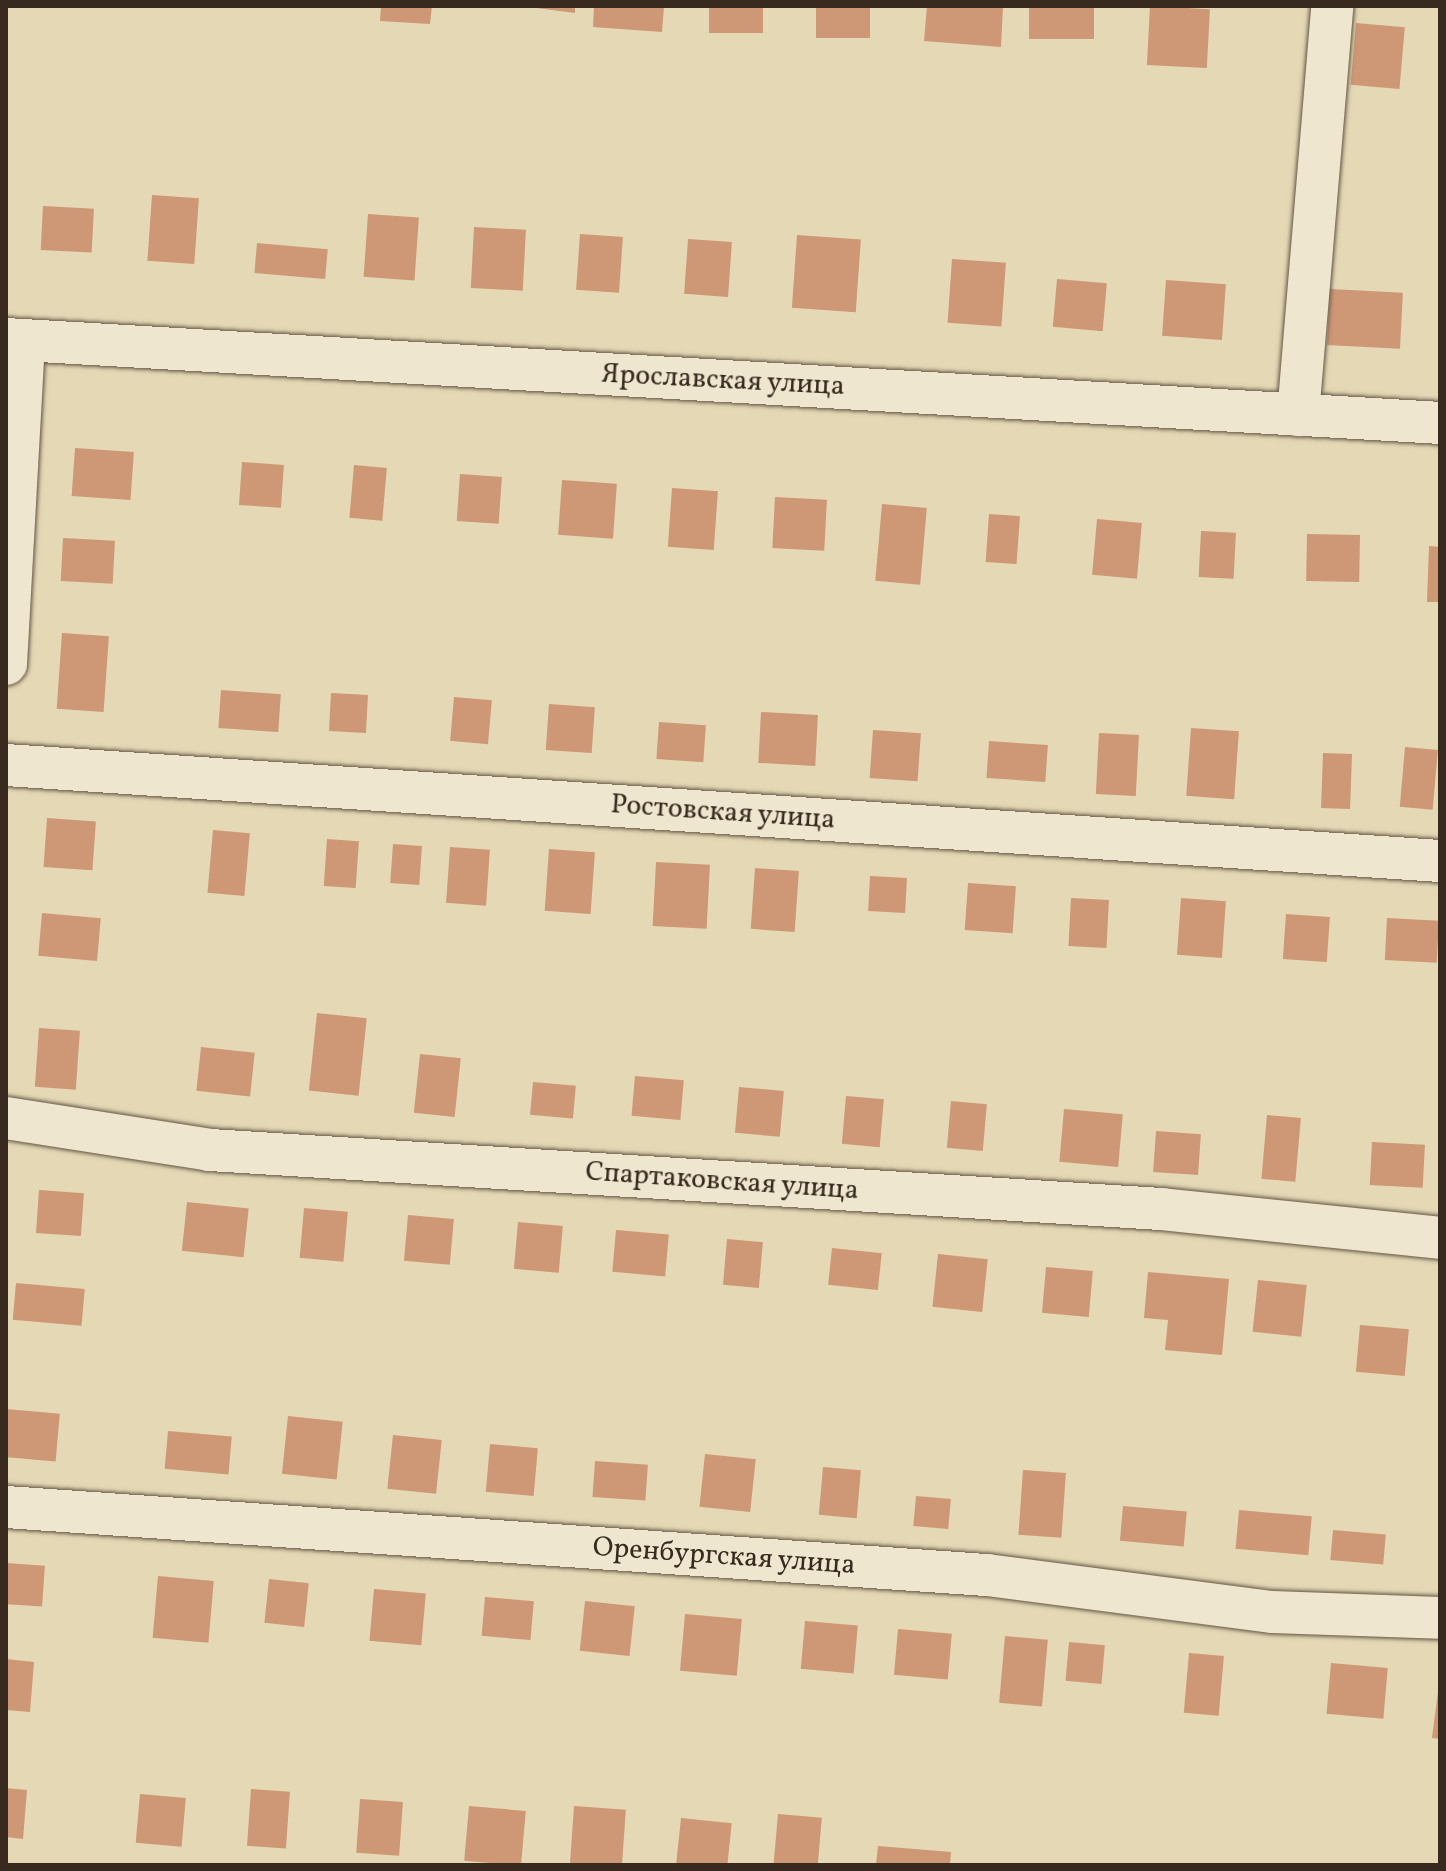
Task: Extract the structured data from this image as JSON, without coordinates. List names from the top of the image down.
{
  "streets": {
    "street": [
      "Ярославская улица",
      "Ростовская улица",
      "Спартаковская улица",
      "Оренбургская улица"
    ]
  }
}
